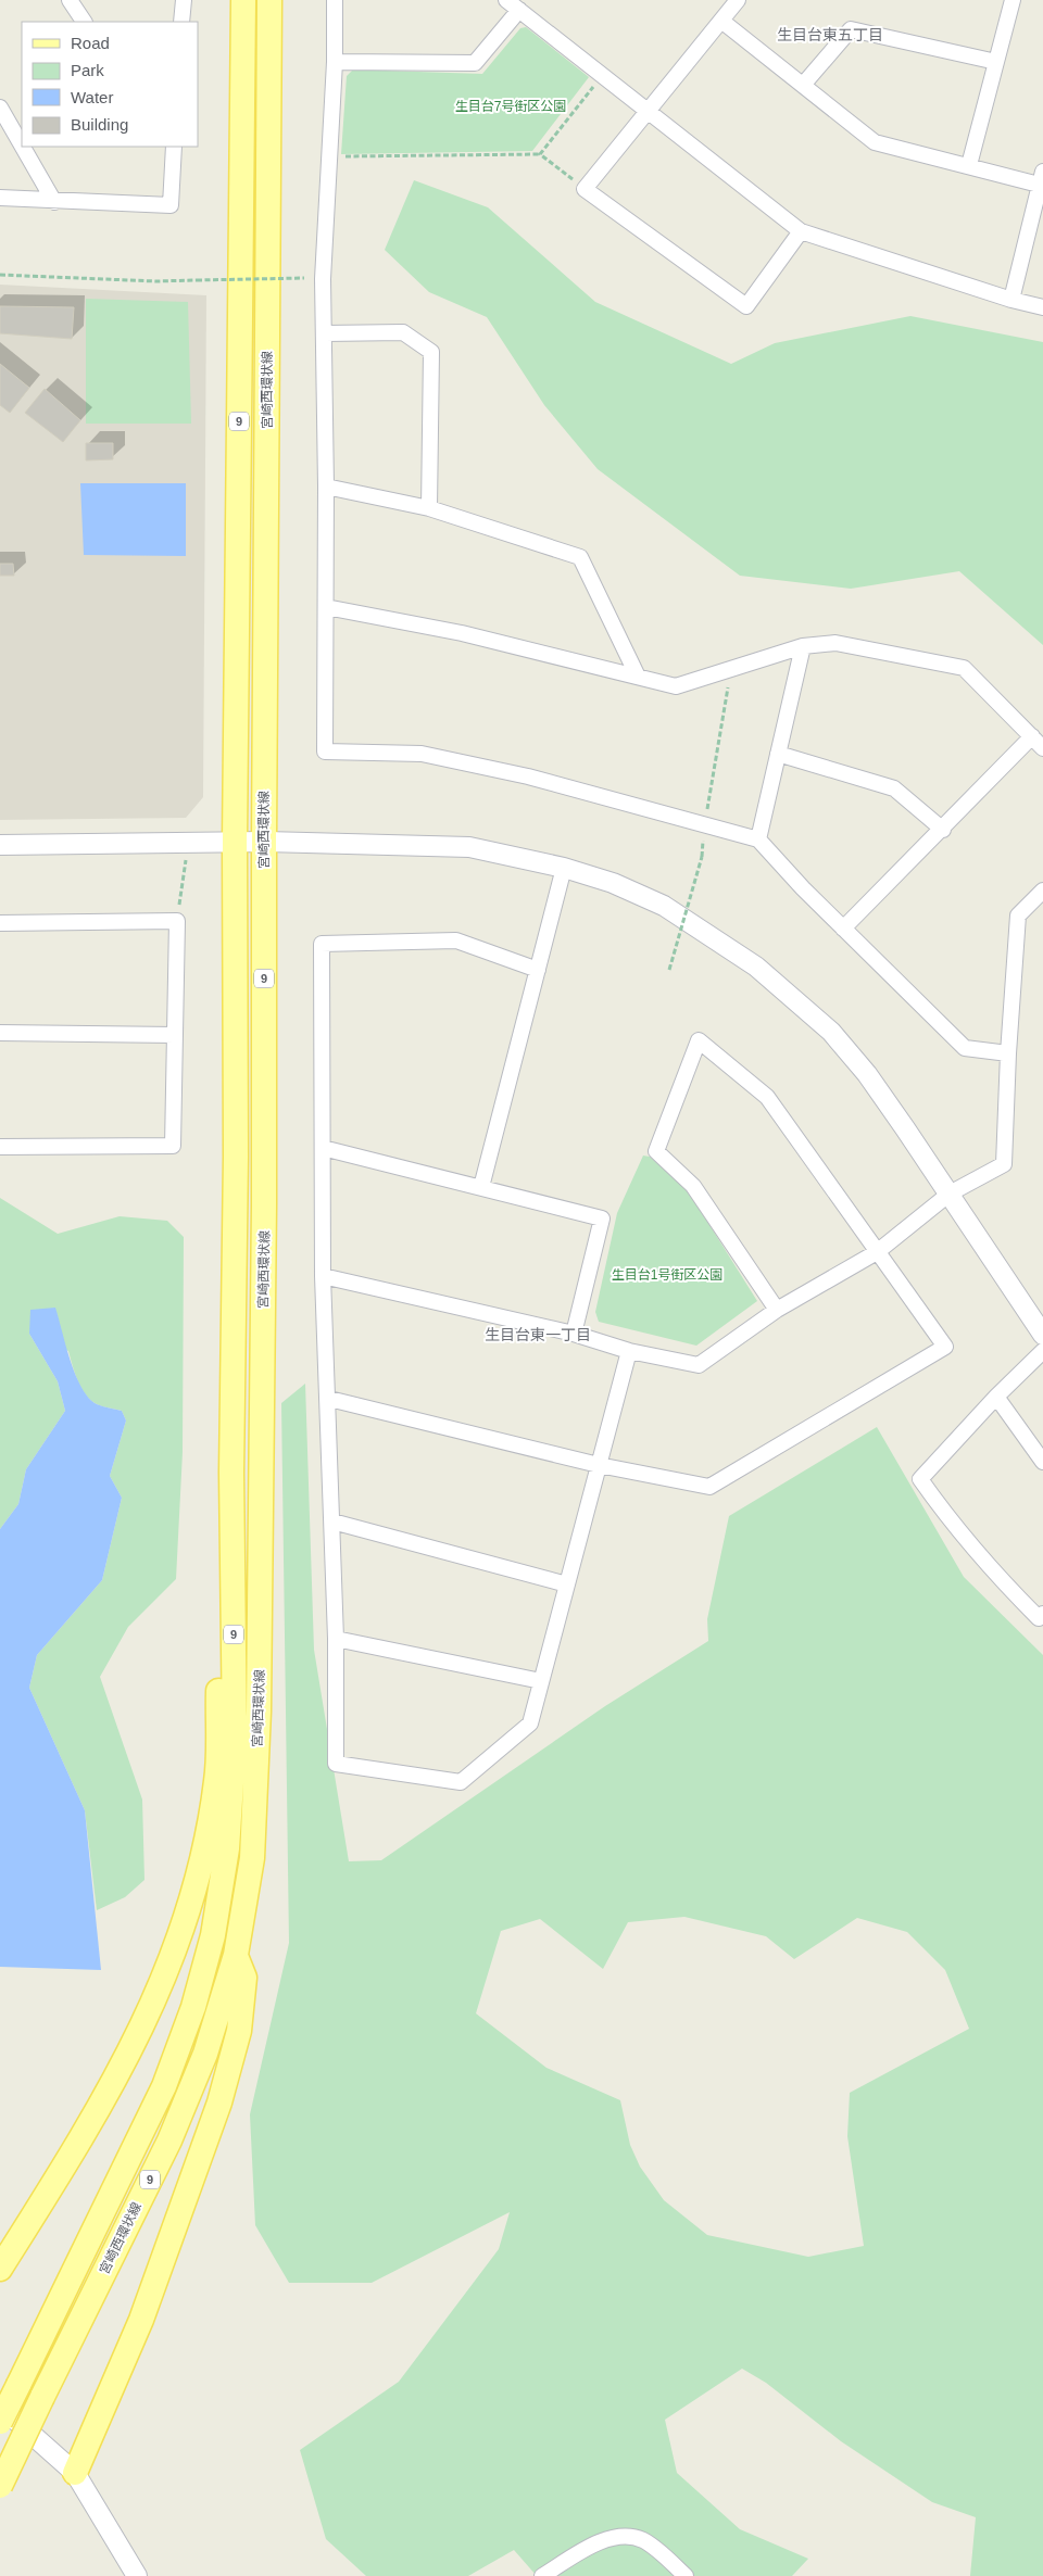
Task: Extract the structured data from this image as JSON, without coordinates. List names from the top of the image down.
{
  "streets": {
    "main road": ["宮崎西環状線", "9"]
  },
  "districts": ["生目台東五丁目", "生目台東一丁目"],
  "parks": ["生目台7号街区公園", "生目台1号街区公園"],
  "legend": [
    "Road",
    "Park",
    "Water",
    "Building"
  ]
}
